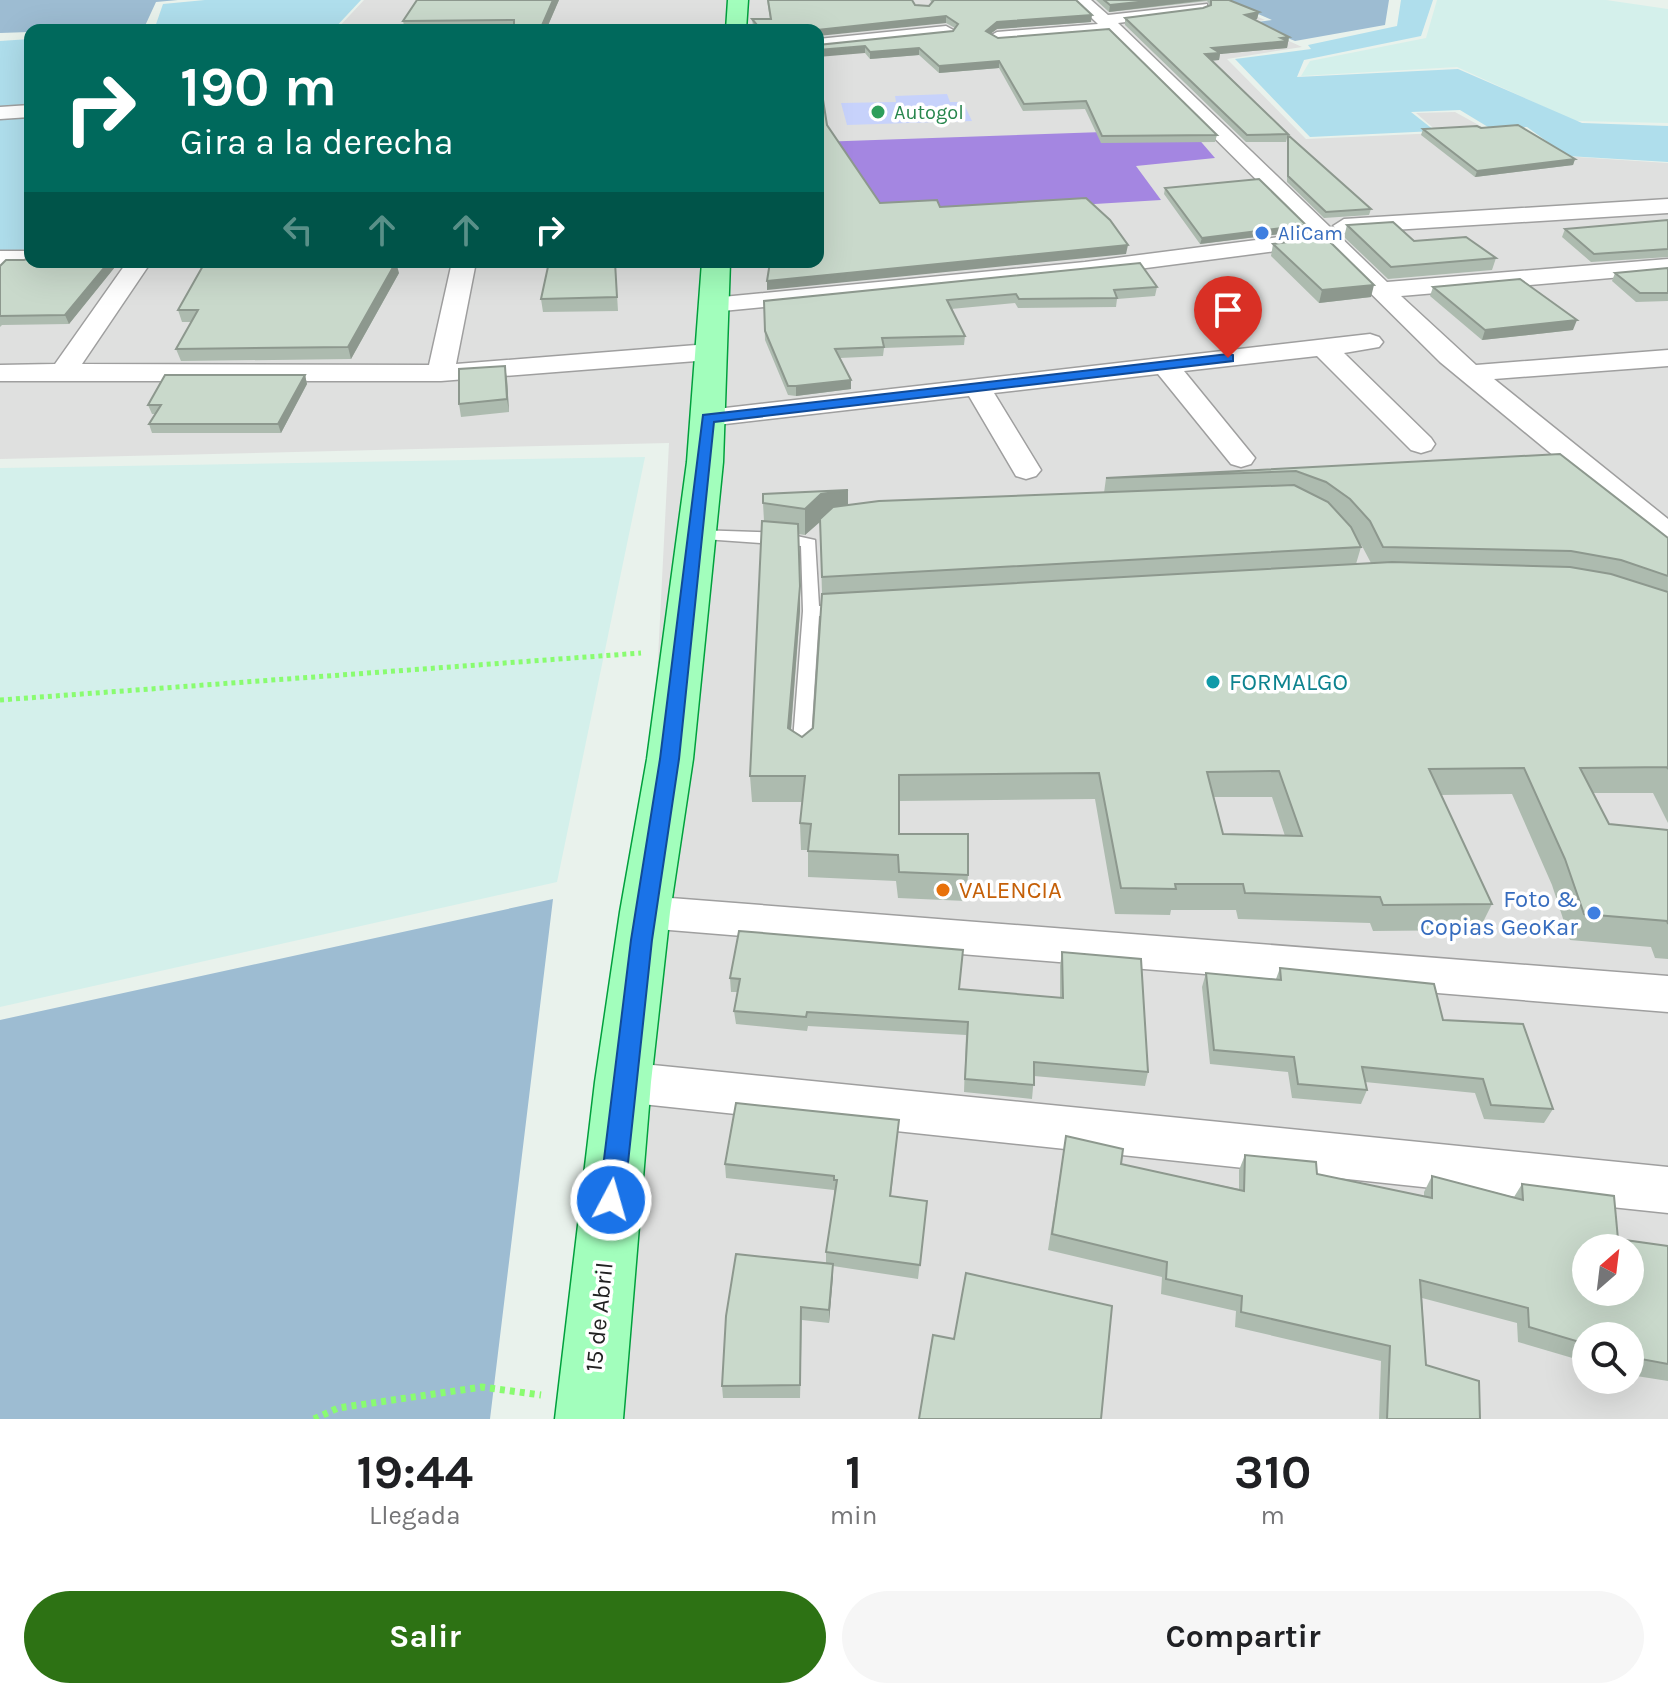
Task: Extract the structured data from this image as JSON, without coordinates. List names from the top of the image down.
{
  "streets": {
    "main road": ["15 de Abril"]
  },
  "places": [
    "Autogol",
    "AliCam",
    "FORMALGO",
    "VALENCIA",
    "Foto & Copias GeoKar"
  ],
  "north": "top right",
  "page": {
    "turn": ["190 m", "Gira a la derecha"],
    "eta": [
      "19:44",
      "Llegada",
      "1",
      "min",
      "310",
      "m"
    ],
    "buttons": ["Salir", "Compartir"]
  }
}
